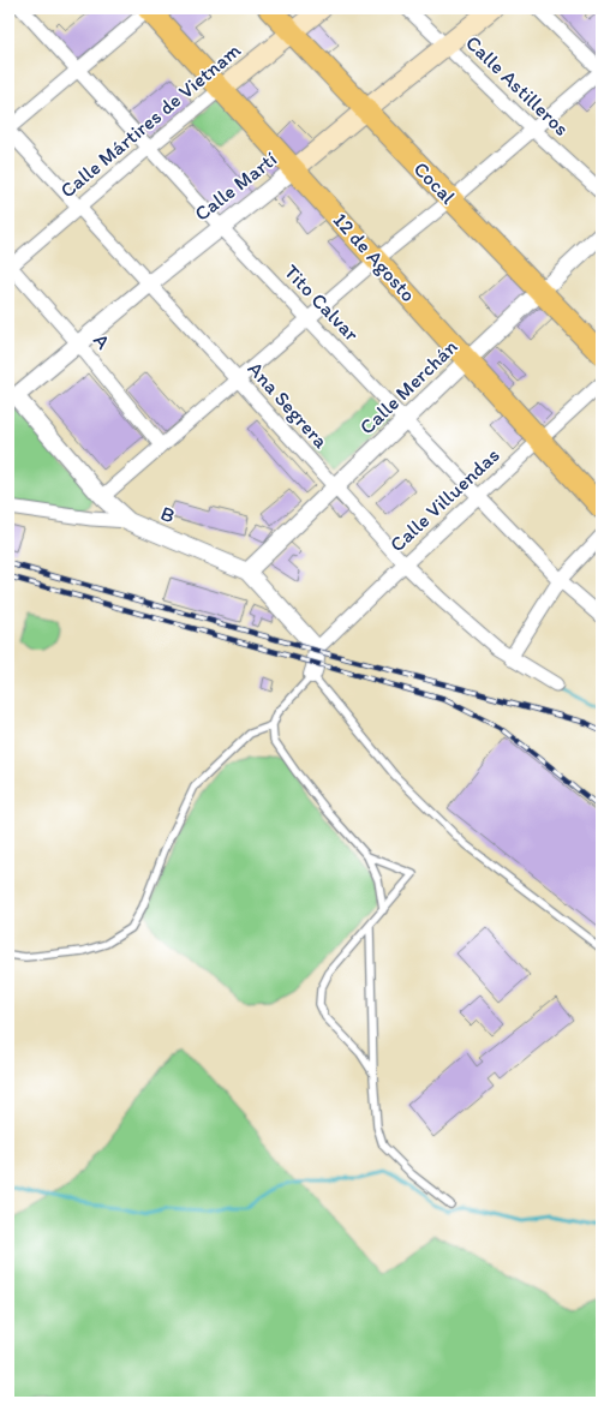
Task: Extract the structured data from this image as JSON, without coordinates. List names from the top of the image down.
{
  "streets": {
    "main road": [
      "Calle Mártires de Vietnam",
      "Cocal",
      "Calle Martí",
      "12 de Agosto"
    ],
    "street": [
      "Calle Astilleros",
      "Tito Calvar",
      "A",
      "Calle Merchán",
      "Ana Segrera",
      "Calle Villuendas",
      "B"
    ]
  },
  "crossings": [
    ["Calle Astilleros", "Calle Martí"],
    ["Calle Mártires de Vietnam", "Cocal"],
    ["Calle Mártires de Vietnam", "12 de Agosto"],
    ["Calle Mártires de Vietnam", "Tito Calvar"],
    ["Calle Mártires de Vietnam", "A"],
    ["Calle Mártires de Vietnam", "Ana Segrera"],
    ["Cocal", "Calle Martí"],
    ["Cocal", "Calle Merchán"],
    ["Calle Martí", "12 de Agosto"],
    ["Calle Martí", "Tito Calvar"],
    ["Calle Martí", "A"],
    ["Calle Martí", "Ana Segrera"],
    ["Calle Martí", "B"],
    ["12 de Agosto", "Calle Merchán"],
    ["12 de Agosto", "Calle Villuendas"],
    ["Tito Calvar", "Calle Merchán"],
    ["Tito Calvar", "Calle Villuendas"],
    ["Calle Merchán", "Ana Segrera"],
    ["Calle Merchán", "B"],
    ["Ana Segrera", "Calle Villuendas"],
    ["Calle Villuendas", "B"]
  ]
}
